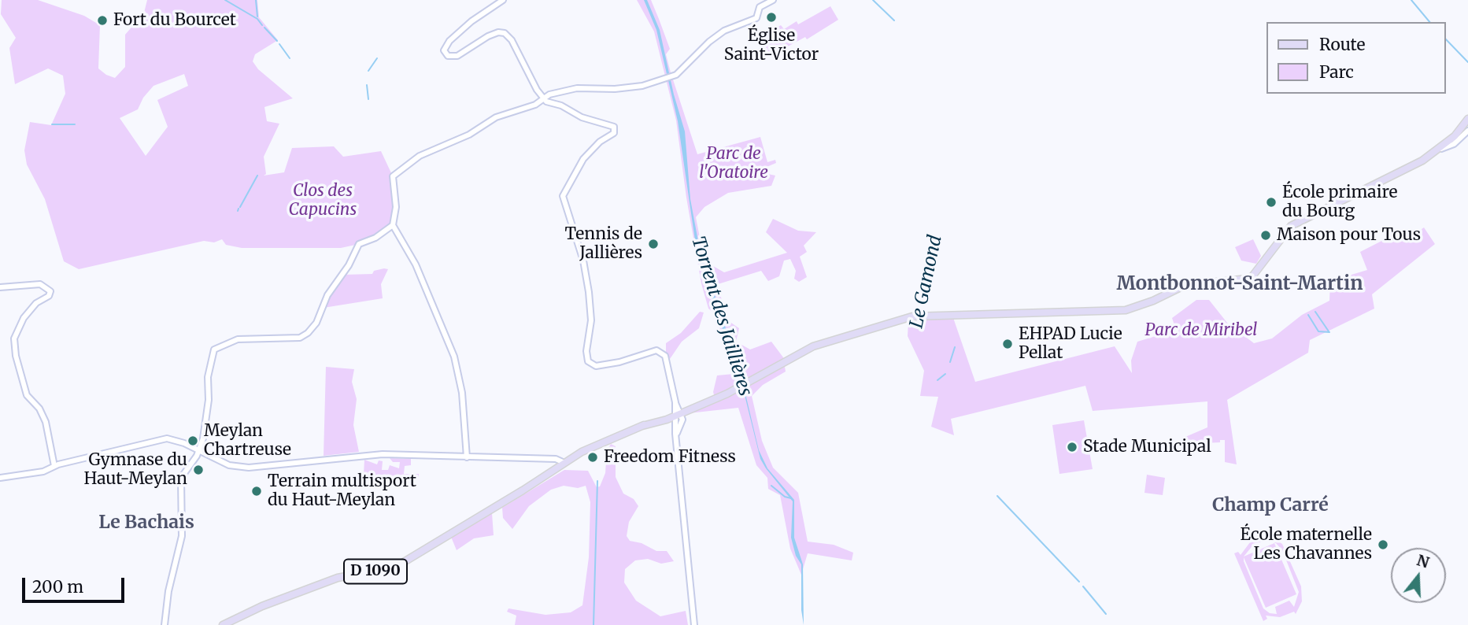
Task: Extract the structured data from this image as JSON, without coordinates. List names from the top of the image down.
{
  "streets": {
    "main road": ["D 1090"]
  },
  "districts": ["Montbonnot-Saint-Martin", "Champ Carré", "Le Bachais"],
  "water": ["Le Gamond", "Torrent des Jaillières"],
  "parks": ["Parc de l'Oratoire", "Clos des Capucins", "Parc de Miribel"],
  "places": [
    "Église Saint-Victor",
    "Fort du Bourcet",
    "École primaire du Bourg",
    "Maison pour Tous",
    "Tennis de Jallières",
    "EHPAD Lucie Pellat",
    "Meylan Chartreuse",
    "Stade Municipal",
    "Freedom Fitness",
    "Gymnase du Haut-Meylan",
    "Terrain multisport du Haut-Meylan",
    "École maternelle Les Chavannes"
  ],
  "legend": ["Route", "Parc"],
  "scale_bar": "200 m",
  "north": "top"
}
